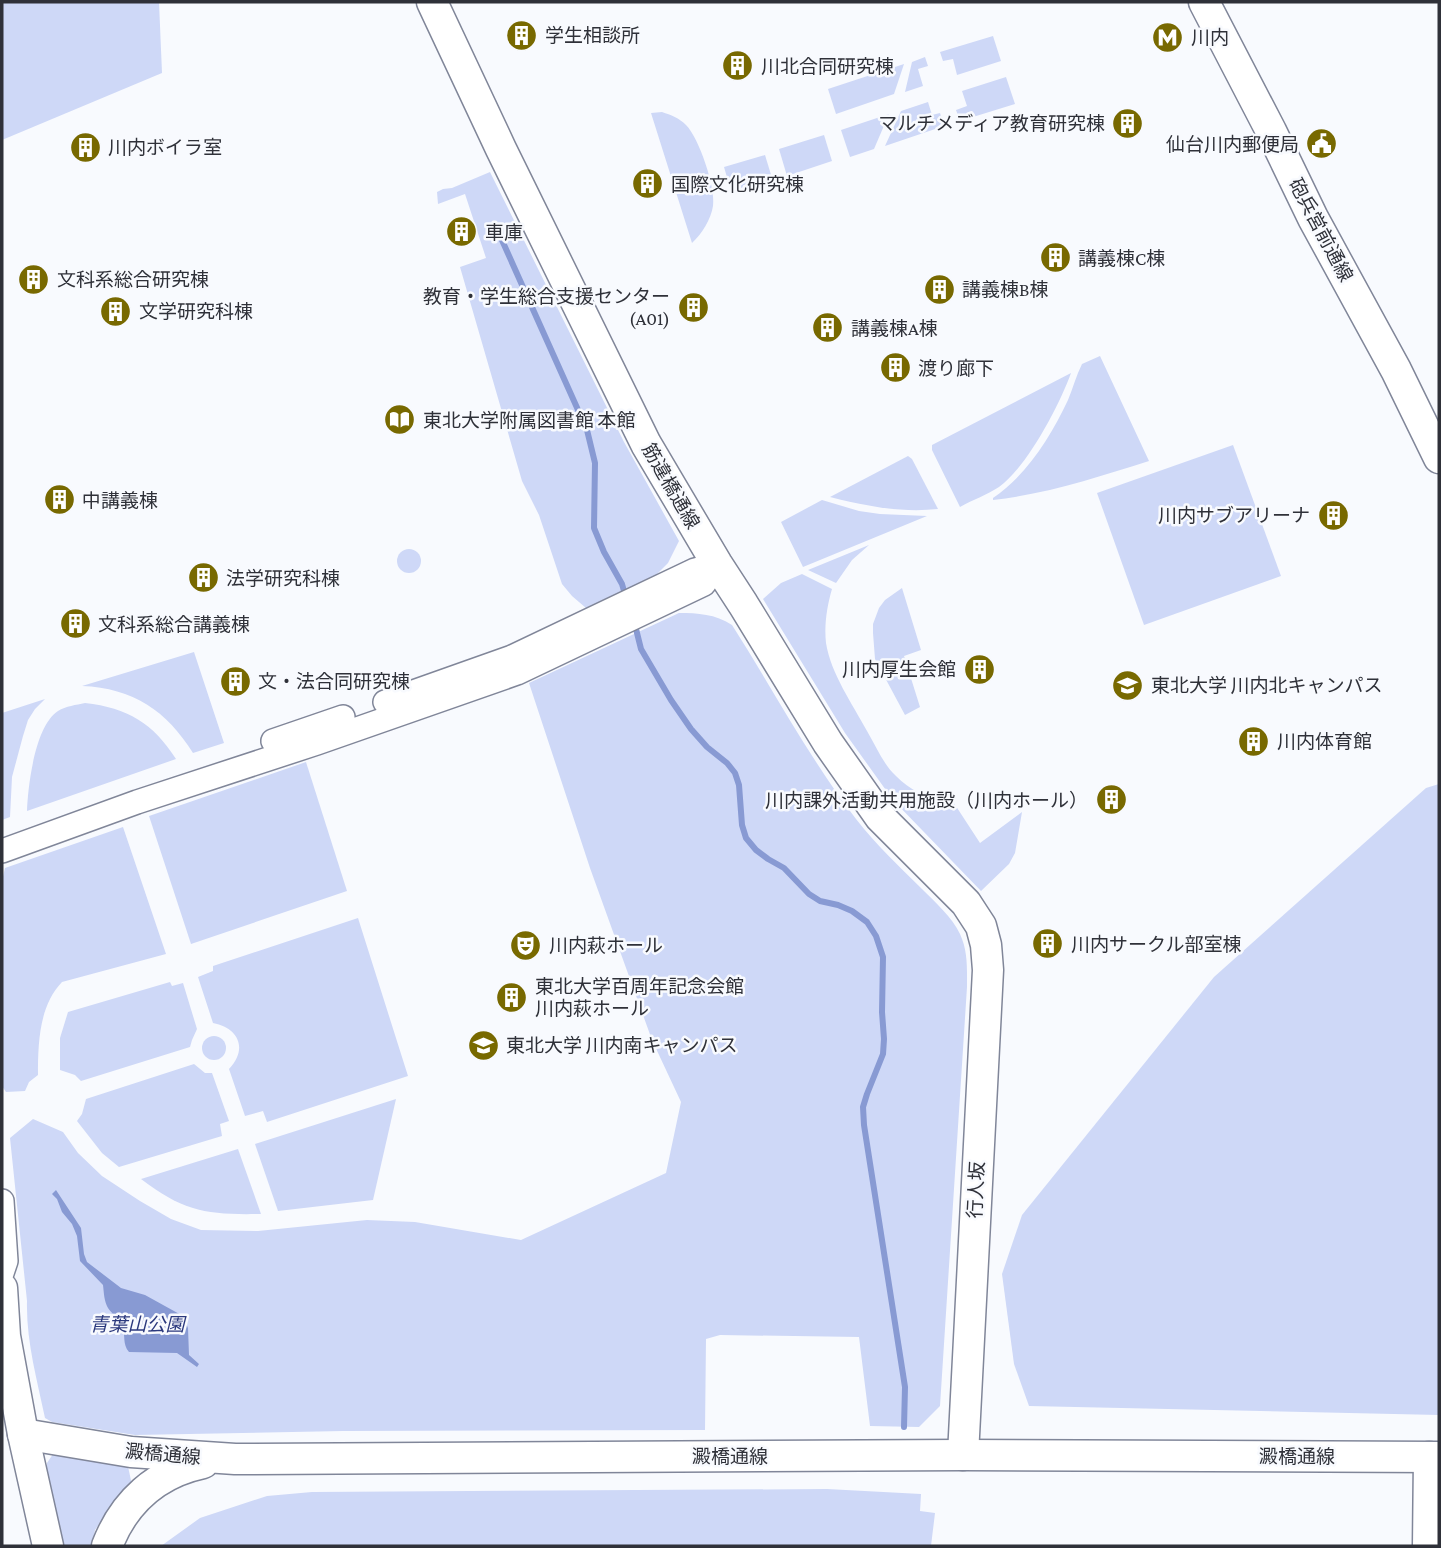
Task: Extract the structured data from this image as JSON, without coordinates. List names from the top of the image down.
{
  "streets": {
    "street": [
      "砲兵営前通線",
      "筋違橋通線",
      "行人坂",
      "澱橋通線"
    ]
  },
  "crossings": [
    ["筋違橋通線", "行人坂"],
    ["行人坂", "澱橋通線"]
  ],
  "parks": ["青葉山公園"],
  "places": {
    "building": [
      "学生相談所",
      "川北合同研究棟",
      "マルチメディア教育研究棟",
      "川内ボイラ室",
      "国際文化研究棟",
      "車庫",
      "講義棟C棟",
      "文科系総合研究棟",
      "講義棟B棟",
      "教育・学生総合支援センター (A01)",
      "文学研究科棟",
      "講義棟A棟",
      "渡り廊下",
      "中講義棟",
      "川内サブアリーナ",
      "法学研究科棟",
      "文科系総合講義棟",
      "川内厚生会館",
      "文・法合同研究棟",
      "川内体育館",
      "川内課外活動共用施設（川内ホール）",
      "川内サークル部室棟",
      "東北大学百周年記念会館 川内萩ホール"
    ],
    "metro station": ["川内"],
    "public building": ["仙台川内郵便局"],
    "library": ["東北大学附属図書館 本館"],
    "school or university": ["東北大学 川内北キャンパス", "東北大学 川内南キャンパス"],
    "theatre": ["川内萩ホール"]
  }
}
